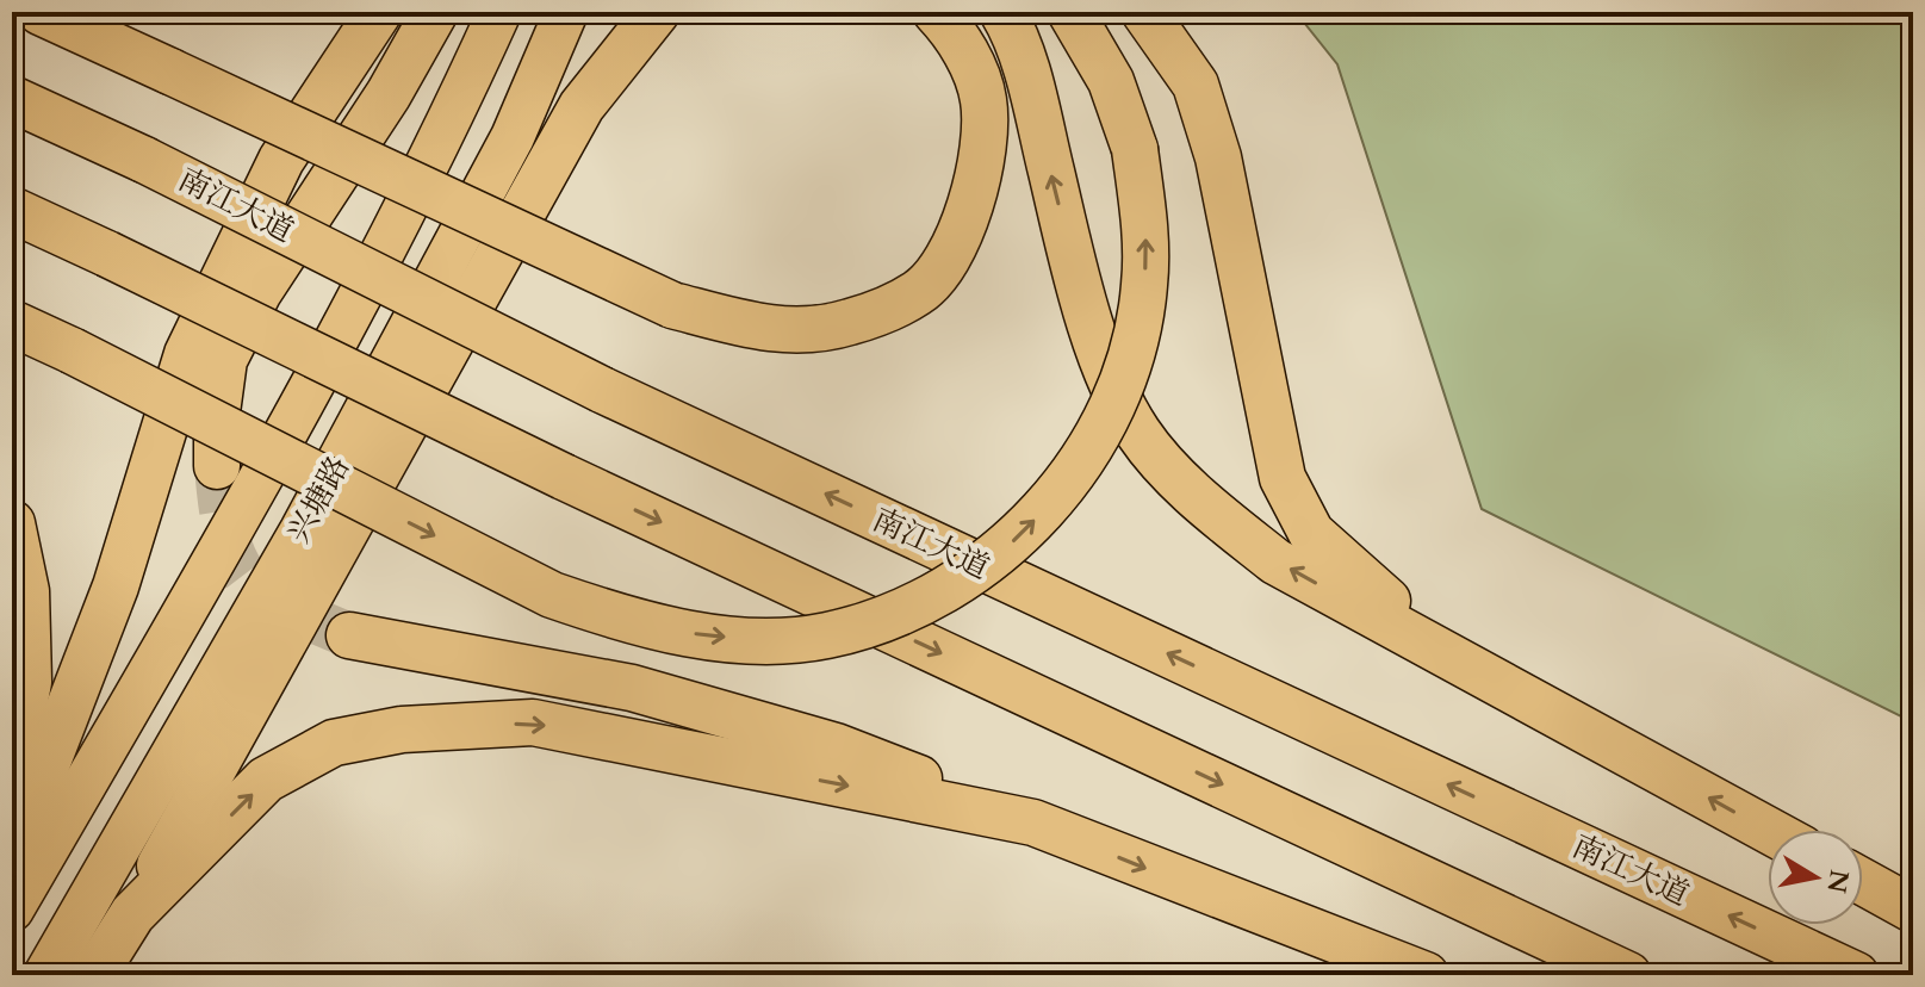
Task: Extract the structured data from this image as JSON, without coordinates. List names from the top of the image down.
{
  "streets": {
    "highway": ["南江大道"],
    "main road": ["兴塘路"]
  },
  "north": "right"
}
